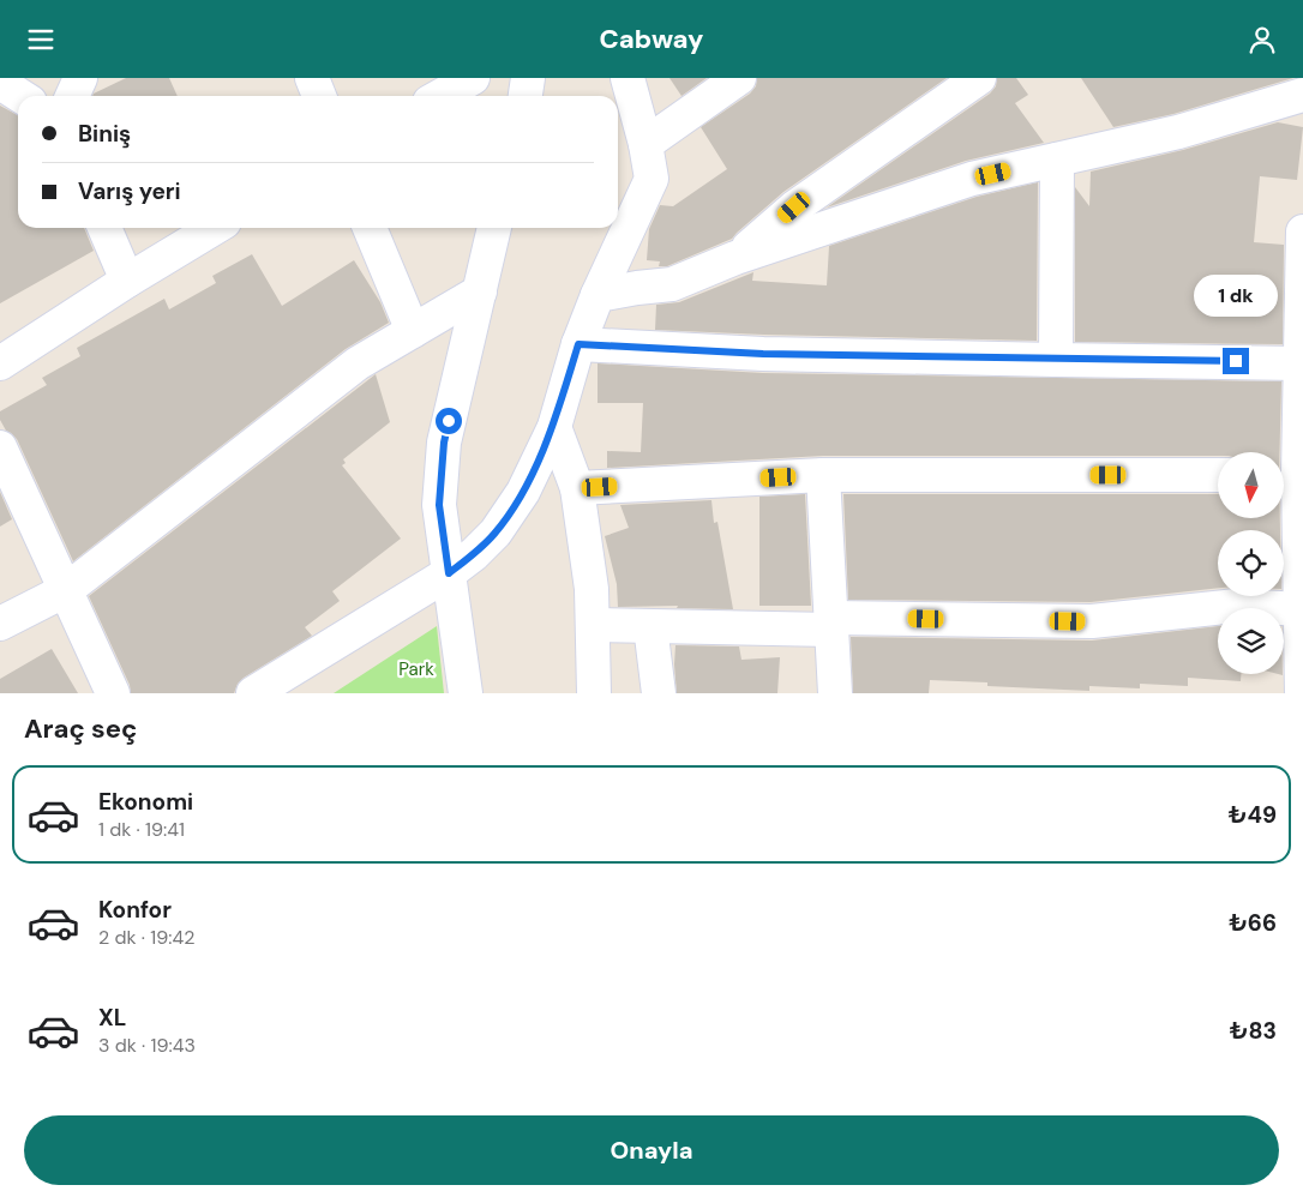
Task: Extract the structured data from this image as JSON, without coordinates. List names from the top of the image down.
{
  "parks": ["Park"],
  "north": "bottom",
  "page": {
    "header": "Cabway",
    "banner": ["Biniş", "Varış yeri"],
    "bubble": "1 dk",
    "heading": "Araç seç",
    "list": [
      {
        "name": "Ekonomi",
        "note": "1 dk · 19:41",
        "value": "₺49"
      },
      {
        "name": "Konfor",
        "note": "2 dk · 19:42",
        "value": "₺66"
      },
      {
        "name": "XL",
        "note": "3 dk · 19:43",
        "value": "₺83"
      }
    ],
    "buttons": "Onayla"
  }
}
